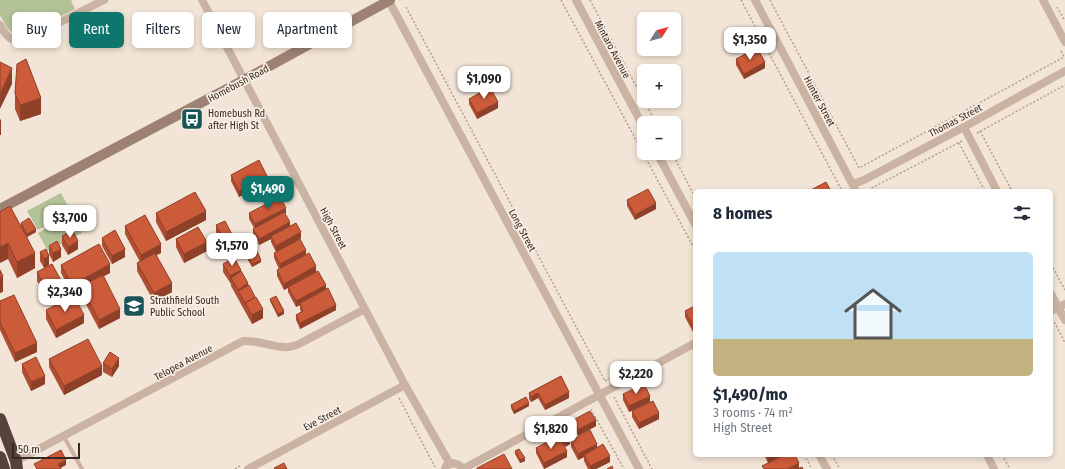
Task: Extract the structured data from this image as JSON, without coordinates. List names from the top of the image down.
{
  "streets": {
    "main road": ["Homebush Road"],
    "street": [
      "Mintaro Avenue",
      "Hunter Street",
      "Thomas Street",
      "High Street",
      "Long Street",
      "Telopea Avenue",
      "Eve Street"
    ]
  },
  "crossings": [
    ["Homebush Road", "High Street"],
    ["Homebush Road", "Long Street"],
    ["Hunter Street", "Thomas Street"],
    ["High Street", "Telopea Avenue"],
    ["High Street", "Eve Street"]
  ],
  "places": {
    "bus stop": ["Homebush Rd after High St"],
    "school or university": ["Strathfield South Public School"]
  },
  "scale_bar": "50 m",
  "north": "top right",
  "page": {
    "map_buttons": ["+", "−"],
    "chip": [
      "Buy",
      "Rent",
      "Filters",
      "New",
      "Apartment"
    ],
    "price": [
      "$1,350",
      "$1,090",
      "$1,490",
      "$3,700",
      "$1,570",
      "$2,340",
      "$2,220",
      "$1,820"
    ],
    "heading": "8 homes",
    "list": [
      {
        "name": "$1,490/mo",
        "note": "3 rooms · 74 m² · High Street"
      }
    ],
    "scale": "50 m"
  }
}
